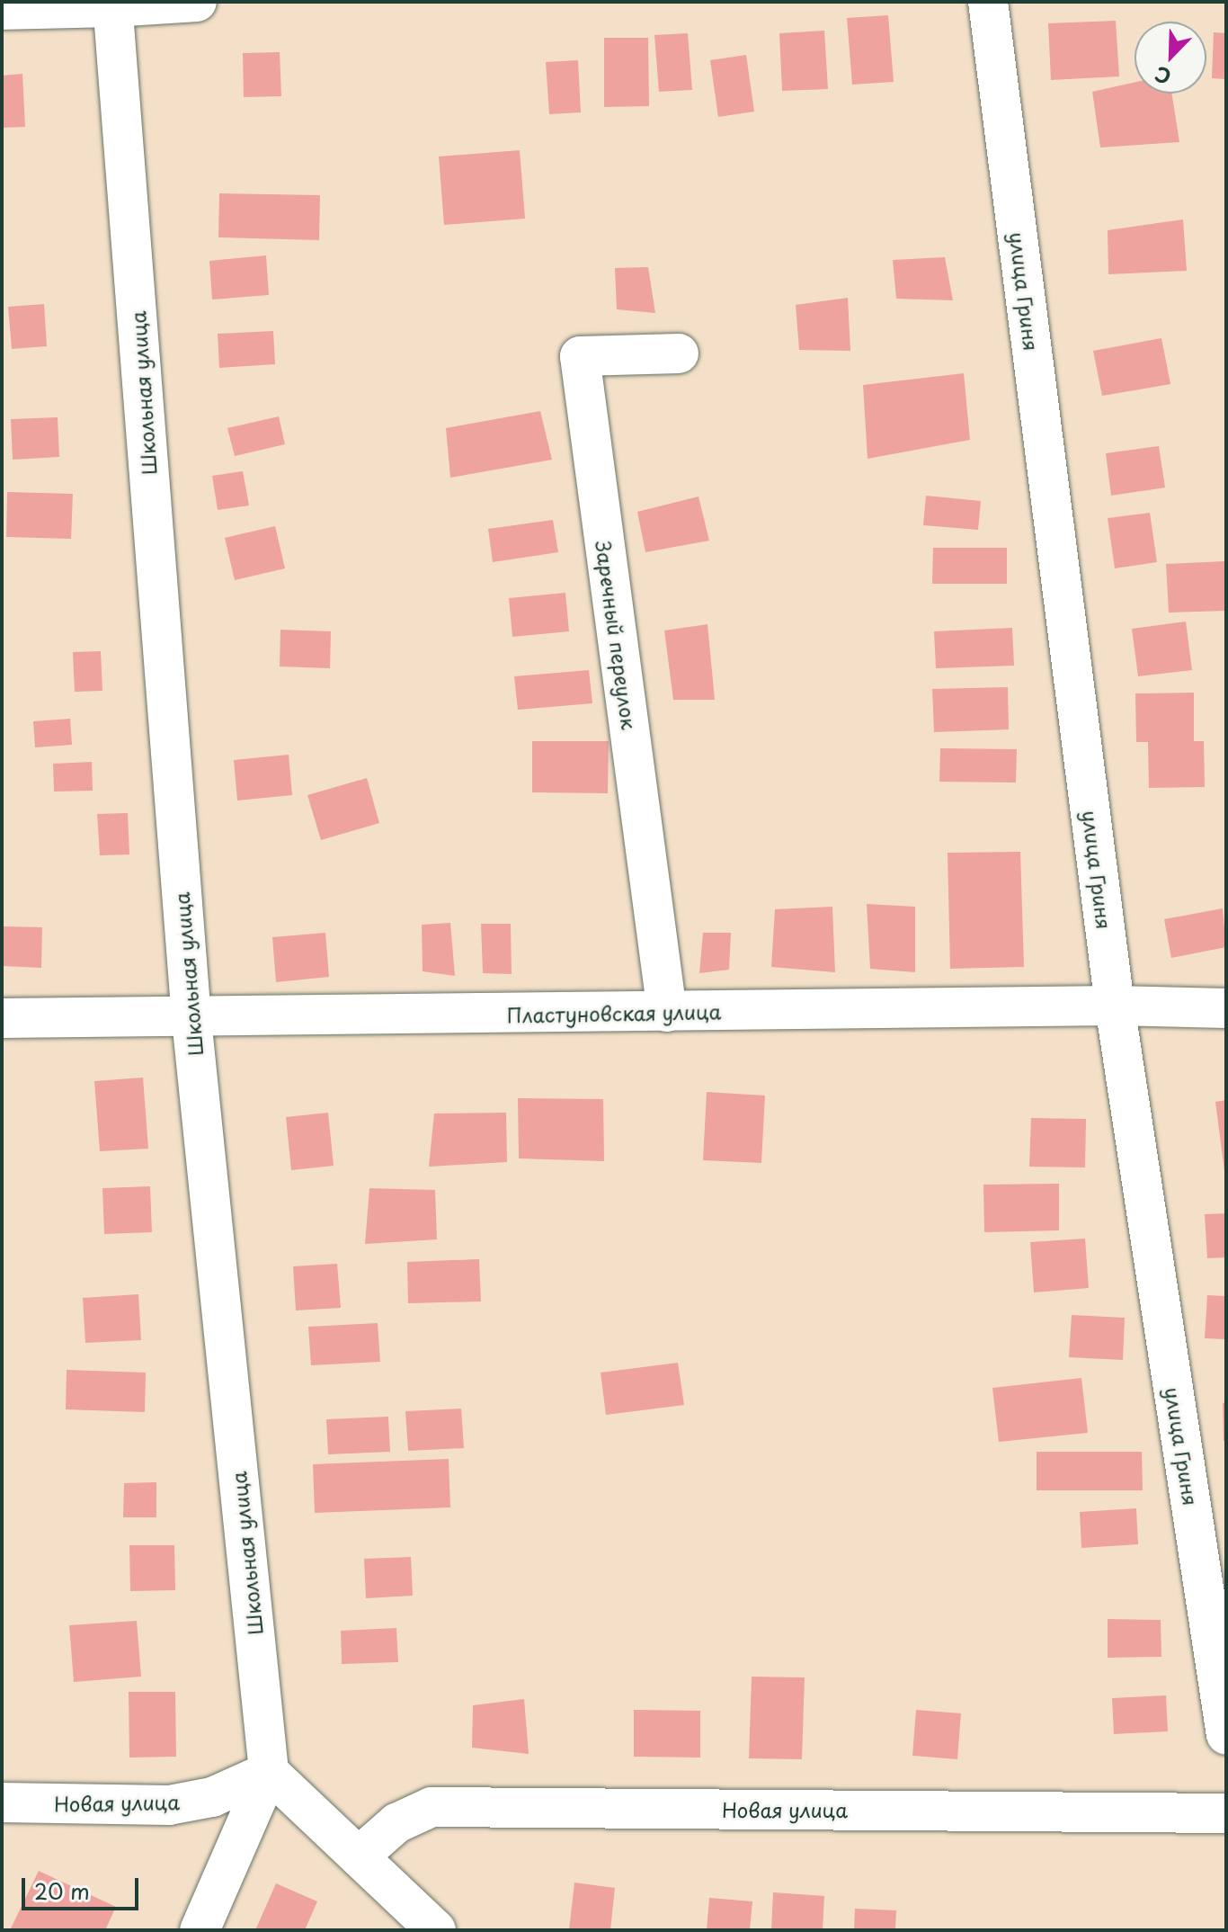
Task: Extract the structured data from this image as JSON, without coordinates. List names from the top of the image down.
{
  "streets": {
    "street": [
      "улица Гриня",
      "Школьная улица",
      "Заречный переулок",
      "Пластуновская улица",
      "Новая улица"
    ]
  },
  "crossings": [
    ["улица Гриня", "Пластуновская улица"],
    ["Школьная улица", "Пластуновская улица"],
    ["Школьная улица", "Новая улица"],
    ["Заречный переулок", "Пластуновская улица"]
  ],
  "scale_bar": "20 m",
  "north": "bottom left"
}
